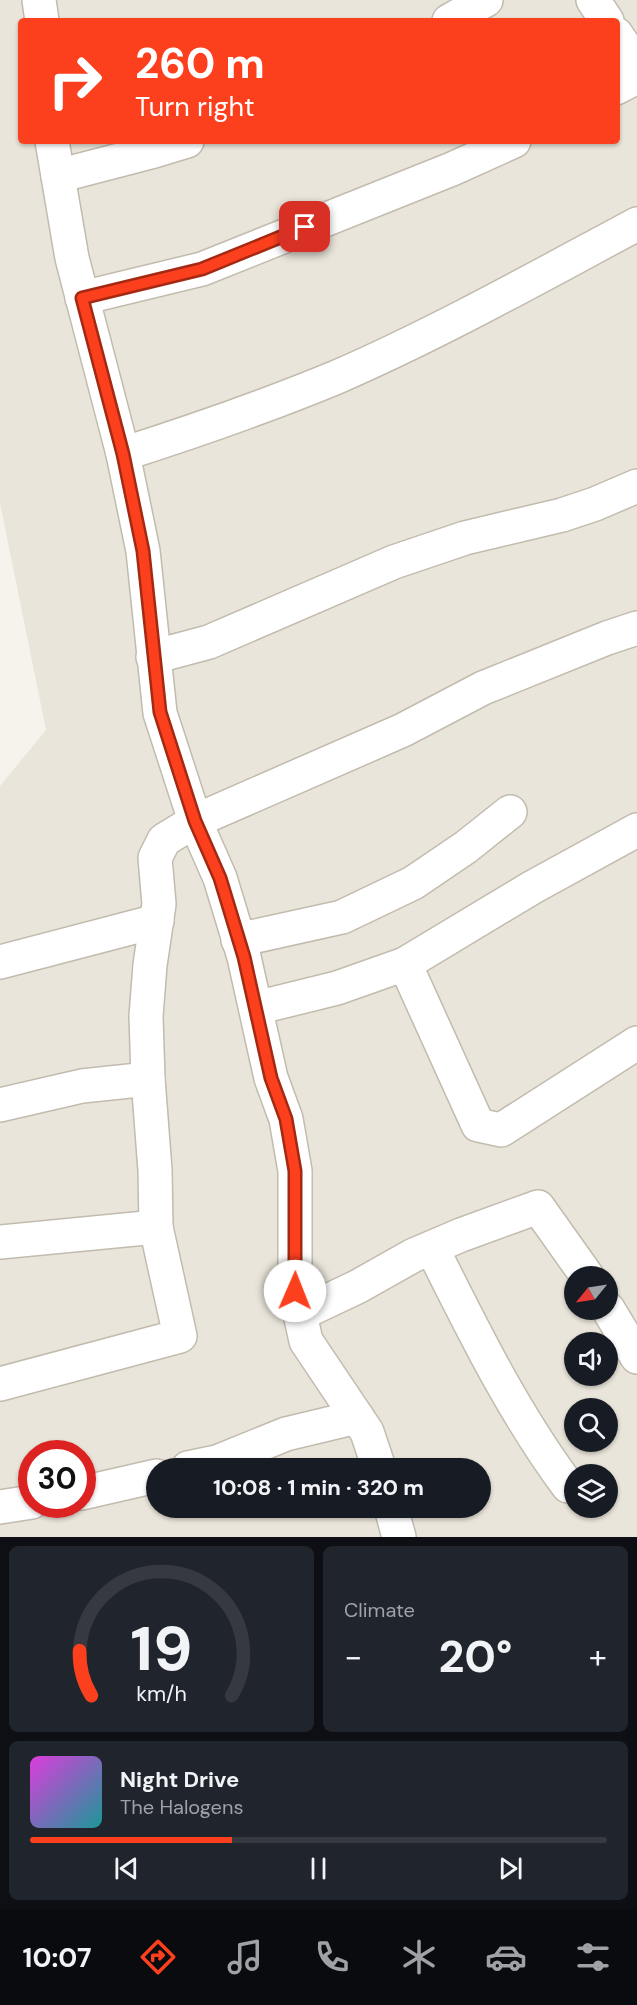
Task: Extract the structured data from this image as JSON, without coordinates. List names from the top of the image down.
{
  "north": "bottom left",
  "page": {
    "turn": ["260 m", "Turn right"],
    "limit": "30",
    "trip": "10:08 · 1 min · 320 m",
    "tile": "Climate",
    "heat": ["−", "20°", "+"],
    "song": ["Night Drive", "The Halogens"],
    "tabs": "10:07",
    "gauge": ["19", "km/h"]
  }
}
